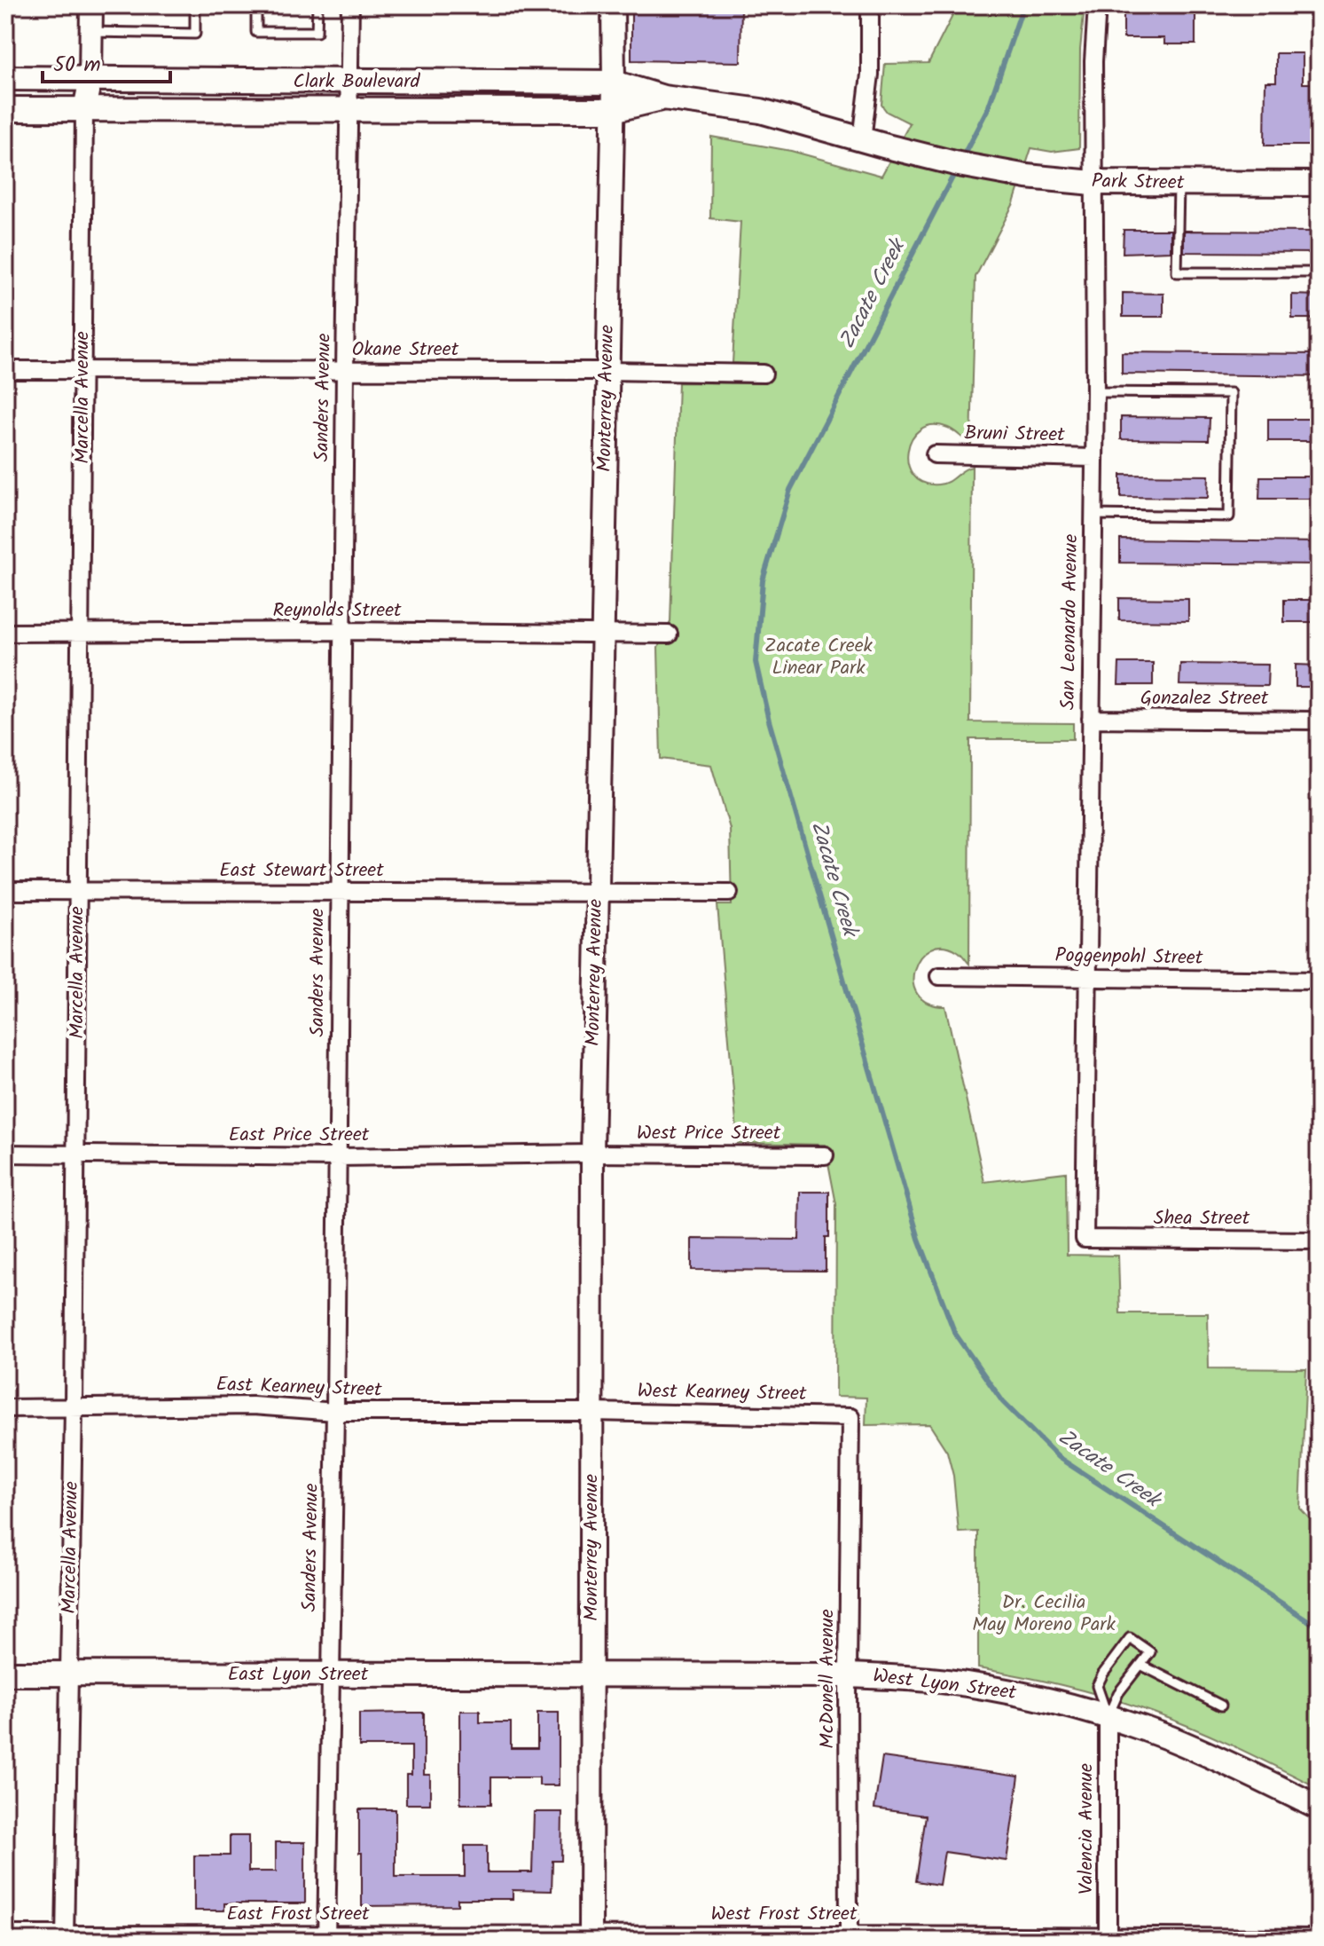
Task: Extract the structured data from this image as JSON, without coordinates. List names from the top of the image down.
{
  "streets": {
    "main road": [
      "Clark Boulevard",
      "Park Street",
      "East Lyon Street",
      "West Lyon Street"
    ],
    "street": [
      "Okane Street",
      "Marcella Avenue",
      "Sanders Avenue",
      "Monterrey Avenue",
      "Bruni Street",
      "Reynolds Street",
      "San Leonardo Avenue",
      "Gonzalez Street",
      "East Stewart Street",
      "Poggenpohl Street",
      "West Price Street",
      "East Price Street",
      "Shea Street",
      "East Kearney Street",
      "West Kearney Street",
      "McDonell Avenue",
      "Valencia Avenue",
      "East Frost Street",
      "West Frost Street"
    ]
  },
  "crossings": [
    ["Clark Boulevard", "Park Street"],
    ["Clark Boulevard", "Marcella Avenue"],
    ["Clark Boulevard", "Sanders Avenue"],
    ["Clark Boulevard", "Monterrey Avenue"],
    ["Park Street", "San Leonardo Avenue"],
    ["Okane Street", "Marcella Avenue"],
    ["Okane Street", "Sanders Avenue"],
    ["Okane Street", "Monterrey Avenue"],
    ["Marcella Avenue", "Reynolds Street"],
    ["Marcella Avenue", "East Stewart Street"],
    ["Marcella Avenue", "East Price Street"],
    ["Marcella Avenue", "East Kearney Street"],
    ["Marcella Avenue", "East Lyon Street"],
    ["Marcella Avenue", "East Frost Street"],
    ["Sanders Avenue", "Reynolds Street"],
    ["Sanders Avenue", "East Stewart Street"],
    ["Sanders Avenue", "East Price Street"],
    ["Sanders Avenue", "East Kearney Street"],
    ["Sanders Avenue", "East Lyon Street"],
    ["Sanders Avenue", "East Frost Street"],
    ["Monterrey Avenue", "Reynolds Street"],
    ["Monterrey Avenue", "East Stewart Street"],
    ["Monterrey Avenue", "West Price Street"],
    ["Monterrey Avenue", "East Price Street"],
    ["Monterrey Avenue", "East Kearney Street"],
    ["Monterrey Avenue", "West Kearney Street"],
    ["Monterrey Avenue", "East Lyon Street"],
    ["Monterrey Avenue", "West Lyon Street"],
    ["Monterrey Avenue", "East Frost Street"],
    ["Monterrey Avenue", "West Frost Street"],
    ["Bruni Street", "San Leonardo Avenue"],
    ["San Leonardo Avenue", "Gonzalez Street"],
    ["San Leonardo Avenue", "Poggenpohl Street"],
    ["San Leonardo Avenue", "Shea Street"],
    ["West Price Street", "East Price Street"],
    ["East Kearney Street", "West Kearney Street"],
    ["West Kearney Street", "McDonell Avenue"],
    ["East Lyon Street", "West Lyon Street"],
    ["McDonell Avenue", "West Lyon Street"],
    ["McDonell Avenue", "West Frost Street"],
    ["West Lyon Street", "Valencia Avenue"],
    ["Valencia Avenue", "West Frost Street"],
    ["East Frost Street", "West Frost Street"]
  ],
  "water": ["Zacate Creek"],
  "parks": ["Zacate Creek Linear Park", "Dr. Cecilia May Moreno Park"],
  "scale_bar": "50 m"
}
